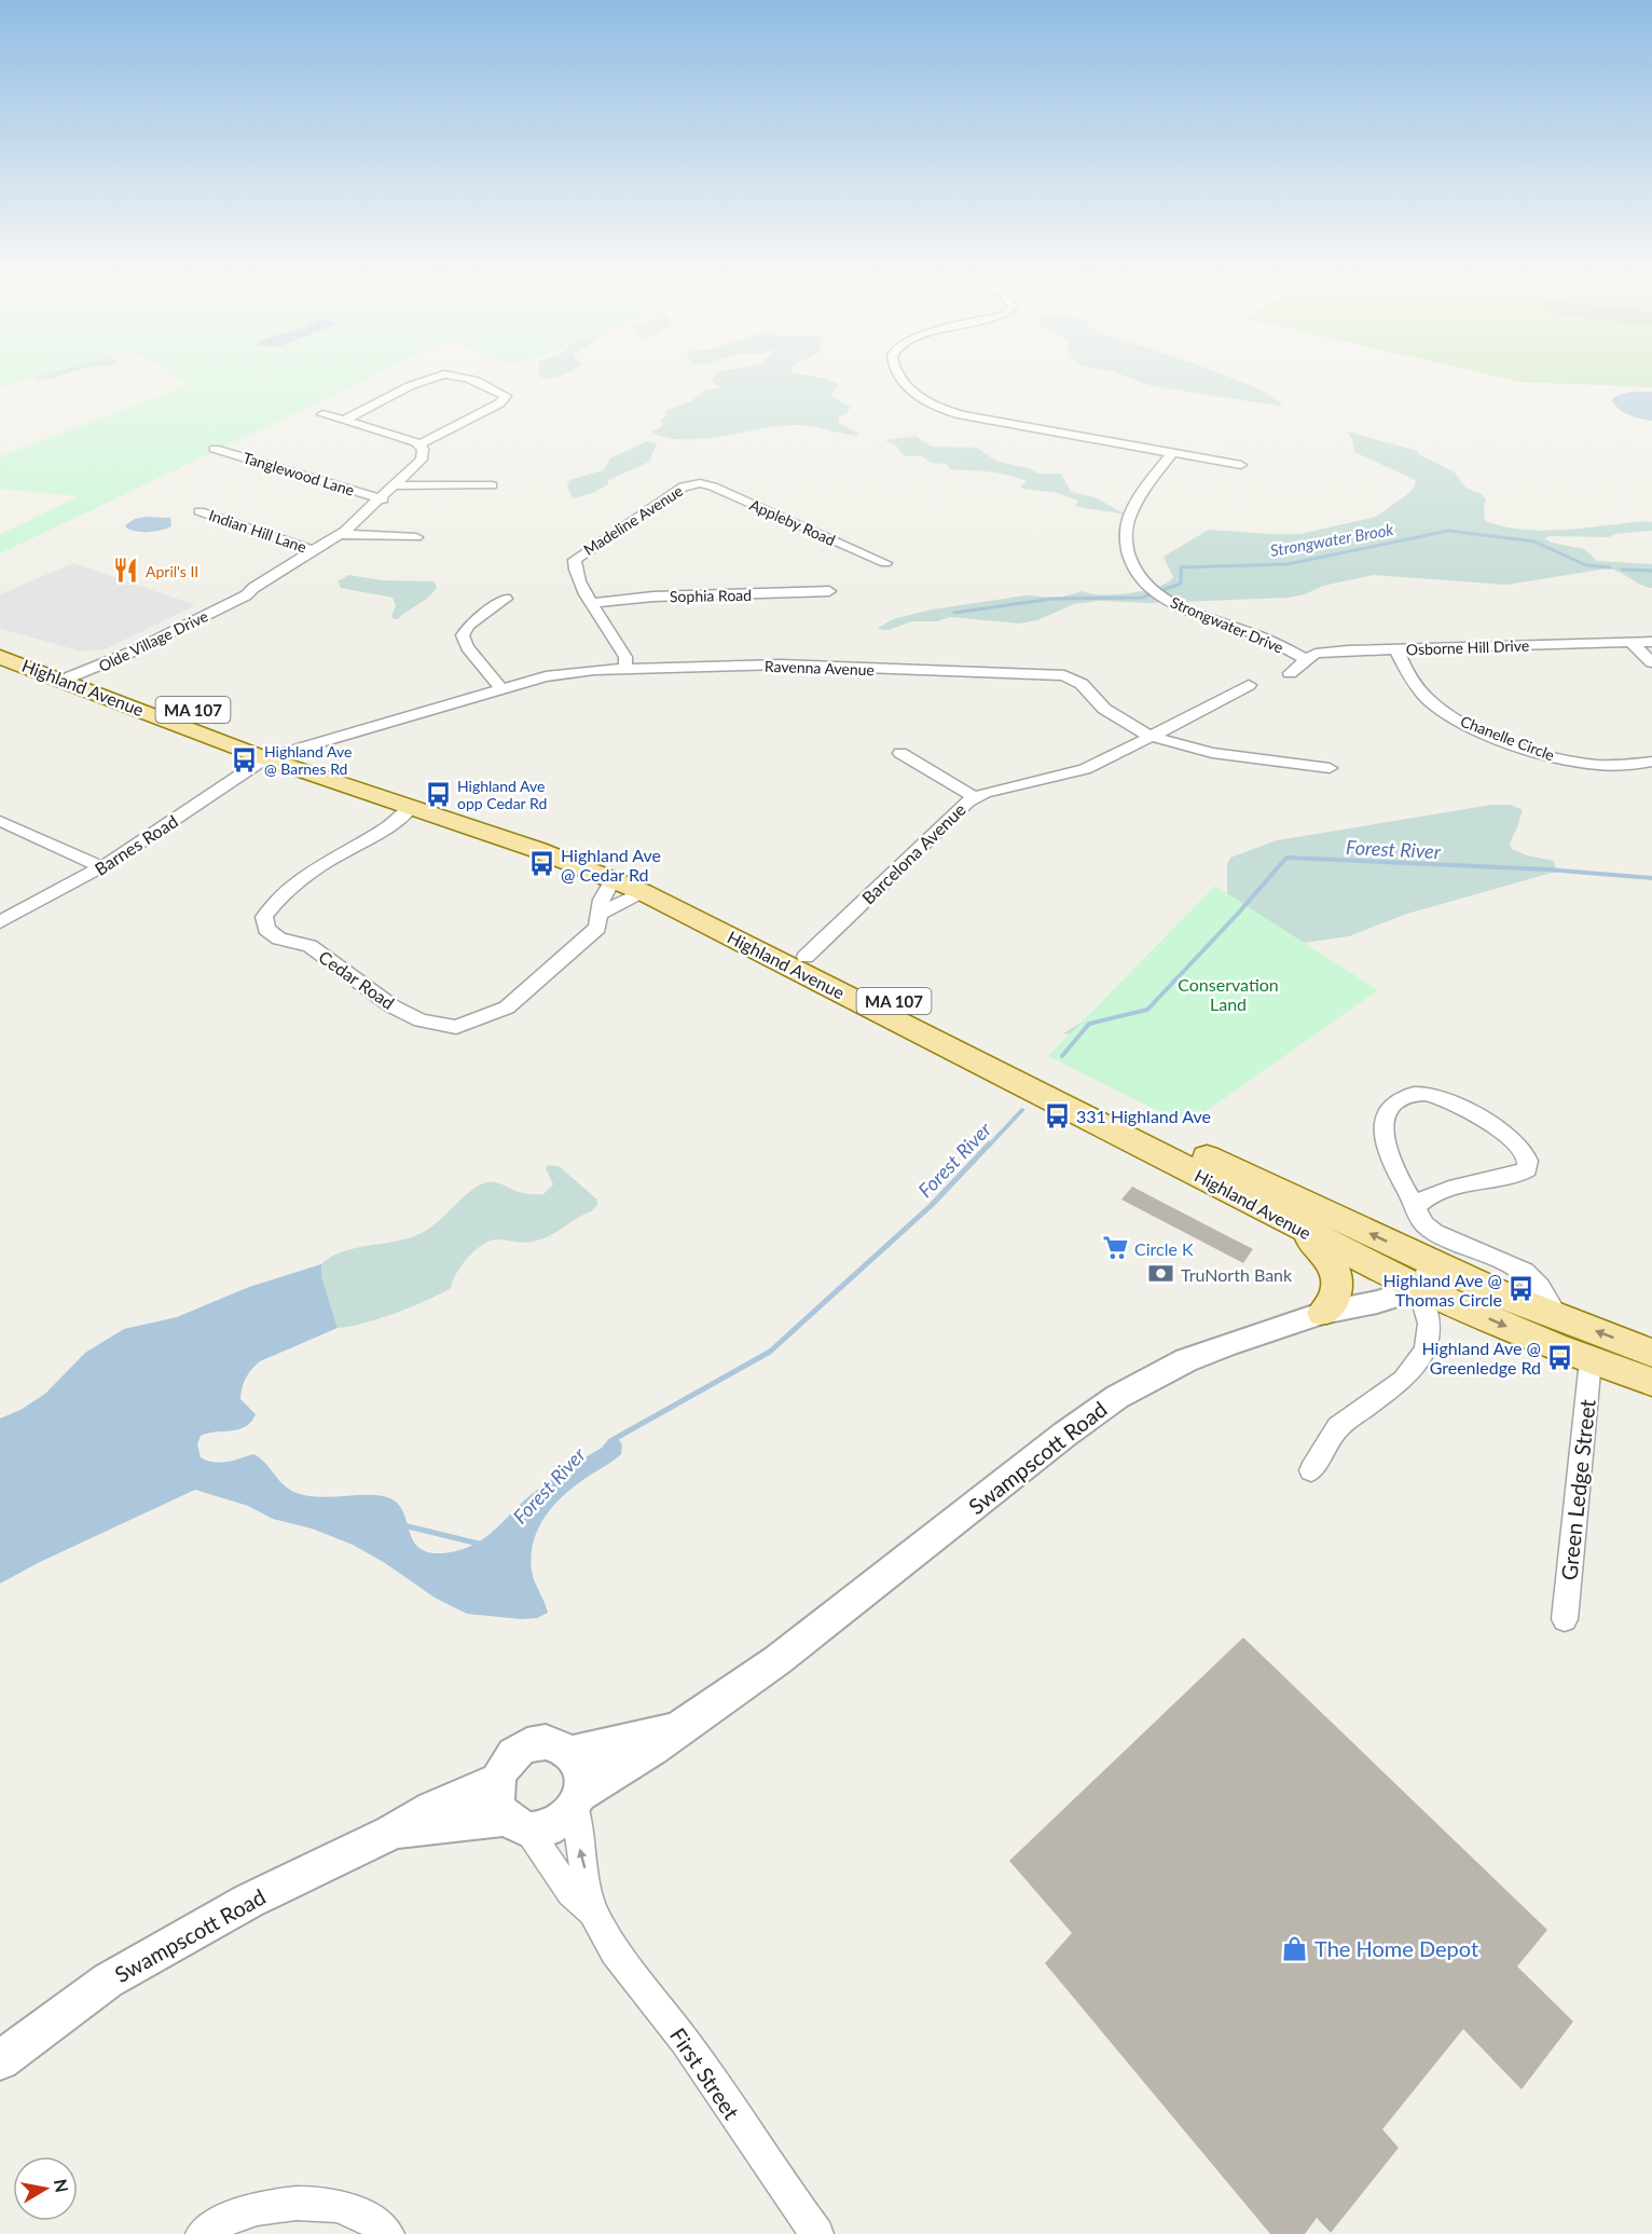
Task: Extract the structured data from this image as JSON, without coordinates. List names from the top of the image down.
{
  "streets": {
    "main road": ["Highland Avenue", "MA 107"],
    "street": [
      "Tanglewood Lane",
      "Madeline Avenue",
      "Appleby Road",
      "Indian Hill Lane",
      "Sophia Road",
      "Strongwater Drive",
      "Olde Village Drive",
      "Osborne Hill Drive",
      "Ravenna Avenue",
      "Chanelle Circle",
      "Barnes Road",
      "Barcelona Avenue",
      "Cedar Road",
      "Swampscott Road",
      "Green Ledge Street",
      "First Street"
    ]
  },
  "crossings": [
    ["Tanglewood Lane", "Olde Village Drive"],
    ["Madeline Avenue", "Appleby Road"],
    ["Madeline Avenue", "Sophia Road"],
    ["Madeline Avenue", "Ravenna Avenue"],
    ["Indian Hill Lane", "Olde Village Drive"],
    ["Strongwater Drive", "Osborne Hill Drive"],
    ["Olde Village Drive", "Highland Avenue"],
    ["Osborne Hill Drive", "Chanelle Circle"],
    ["Ravenna Avenue", "Highland Avenue"],
    ["Ravenna Avenue", "Barnes Road"],
    ["Ravenna Avenue", "Barcelona Avenue"],
    ["Highland Avenue", "Barnes Road"],
    ["Highland Avenue", "Barcelona Avenue"],
    ["Highland Avenue", "Cedar Road"],
    ["Highland Avenue", "Swampscott Road"],
    ["Highland Avenue", "Green Ledge Street"],
    ["Swampscott Road", "First Street"]
  ],
  "water": ["Strongwater Brook", "Forest River"],
  "parks": ["Conservation Land"],
  "places": {
    "restaurant": ["April's II"],
    "bus stop": [
      "Highland Ave @ Barnes Rd",
      "Highland Ave opp Cedar Rd",
      "Highland Ave @ Cedar Rd",
      "331 Highland Ave",
      "Highland Ave @ Thomas Circle",
      "Highland Ave @ Greenledge Rd"
    ],
    "supermarket": ["Circle K"],
    "bank": ["TruNorth Bank"],
    "shop": ["The Home Depot"]
  },
  "north": "right"
}
